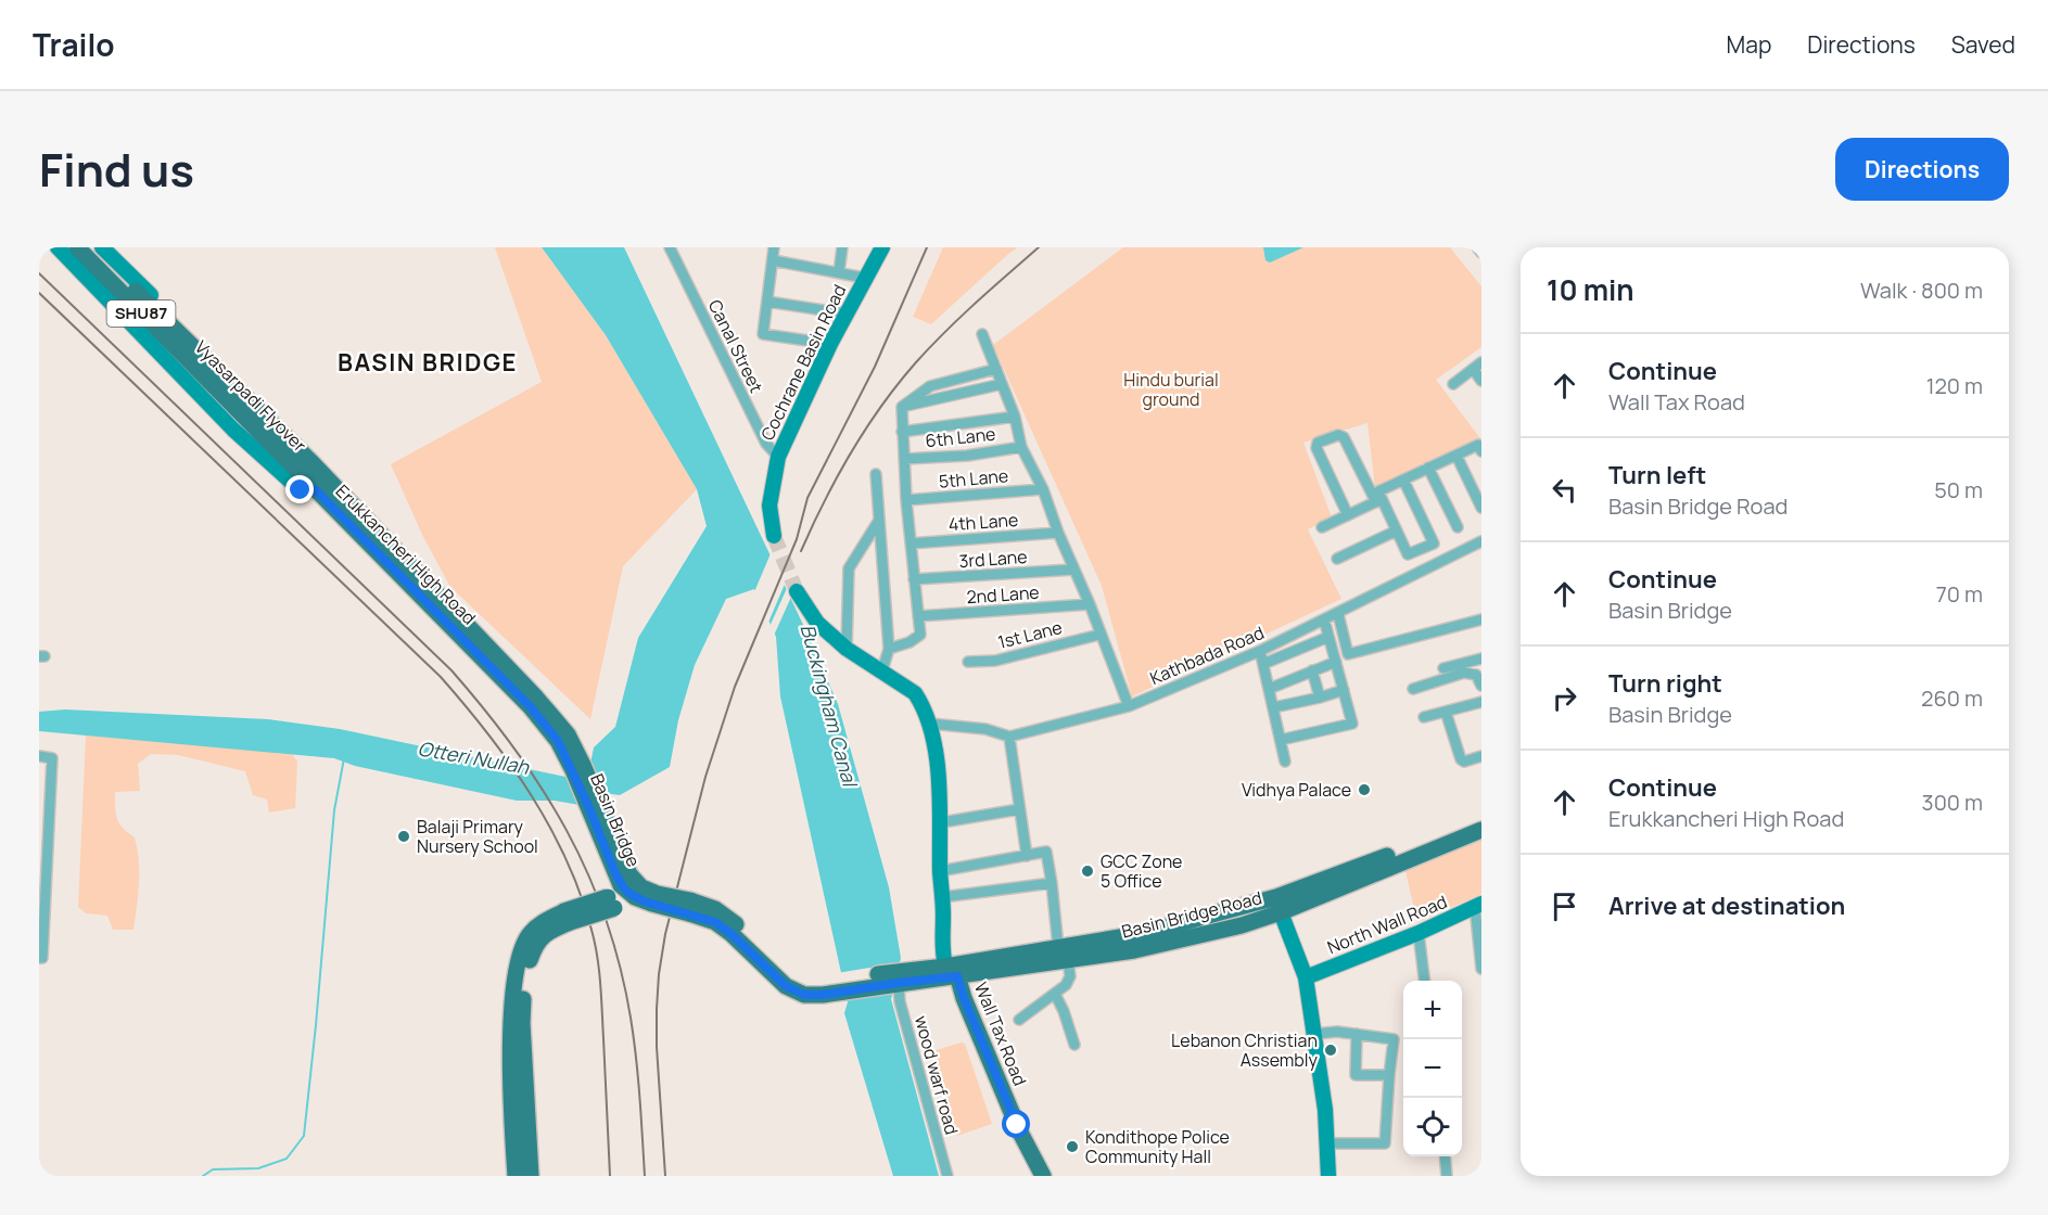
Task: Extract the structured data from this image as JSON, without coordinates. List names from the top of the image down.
{
  "streets": {
    "main road": [
      "SHU87",
      "Cochrane Basin Road",
      "Vyasarpadi Flyover",
      "Erukkancheri High Road",
      "Basin Bridge",
      "Basin Bridge Road",
      "North Wall Road",
      "Wall Tax Road"
    ],
    "street": [
      "Canal Street",
      "6th Lane",
      "5th Lane",
      "4th Lane",
      "3rd Lane",
      "2nd Lane",
      "1st Lane",
      "Kathbada Road",
      "wood warf road"
    ]
  },
  "crossings": [
    ["Canal Street", "Cochrane Basin Road"],
    ["Vyasarpadi Flyover", "Erukkancheri High Road"],
    ["Erukkancheri High Road", "Basin Bridge"],
    ["Basin Bridge", "Wall Tax Road"],
    ["Basin Bridge", "wood warf road"]
  ],
  "districts": ["BASIN BRIDGE"],
  "water": ["Buckingham Canal", "Otteri Nullah"],
  "parks": ["Hindu burial ground"],
  "places": [
    "Vidhya Palace",
    "Balaji Primary Nursery School",
    "GCC Zone 5 Office",
    "Lebanon Christian Assembly",
    "Kondithope Police Community Hall"
  ],
  "page": {
    "header": "Trailo",
    "nav": ["Map", "Directions", "Saved"],
    "title": "Find us",
    "buttons": "Directions",
    "heading": ["10 min", "Walk · 800 m"],
    "list": [
      ["Continue", "Wall Tax Road", "120 m"],
      ["Turn left", "Basin Bridge Road", "50 m"],
      ["Continue", "Basin Bridge", "70 m"],
      ["Turn right", "Basin Bridge", "260 m"],
      ["Continue", "Erukkancheri High Road", "300 m"],
      "Arrive at destination"
    ],
    "map_buttons": ["+", "−"]
  }
}
